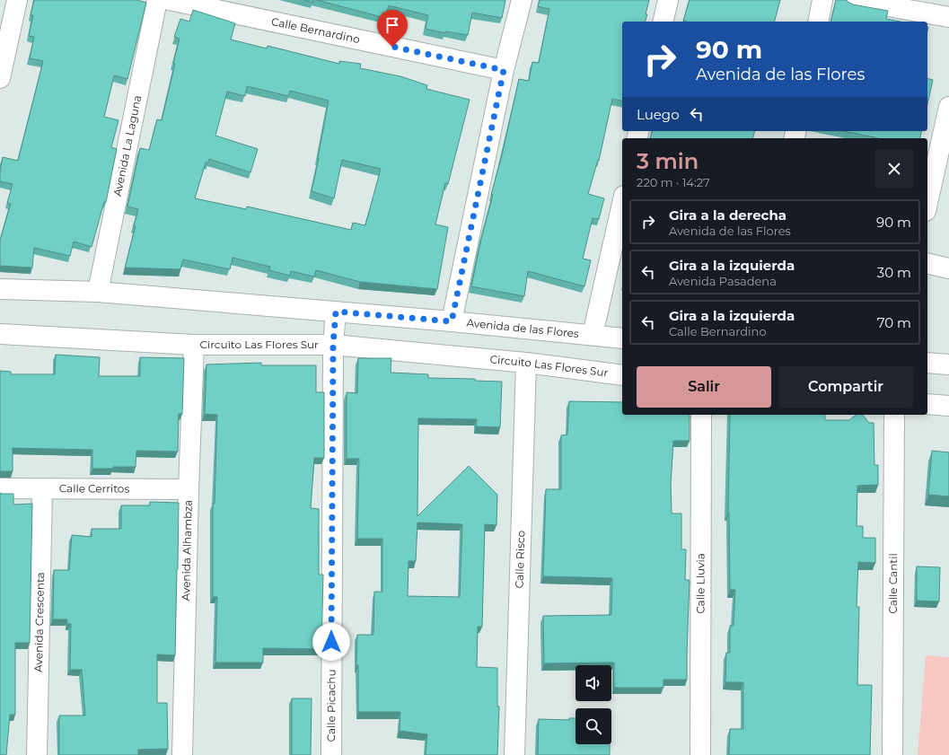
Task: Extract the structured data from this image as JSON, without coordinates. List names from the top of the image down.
{
  "streets": {
    "street": [
      "Calle Bernardino",
      "Avenida La Laguna",
      "Avenida de las Flores",
      "Circuito Las Flores Sur",
      "Calle Cerritos",
      "Avenida Alhambza",
      "Calle Risco",
      "Calle Lluvia",
      "Calle Cantil",
      "Avenida Crescenta",
      "Calle Picachu"
    ]
  },
  "crossings": [
    ["Avenida de las Flores", "Calle Picachu"],
    ["Circuito Las Flores Sur", "Avenida Alhambza"],
    ["Circuito Las Flores Sur", "Calle Risco"],
    ["Circuito Las Flores Sur", "Calle Picachu"],
    ["Calle Cerritos", "Avenida Alhambza"],
    ["Calle Cerritos", "Avenida Crescenta"]
  ],
  "page": {
    "turn": ["90 m", "Avenida de las Flores"],
    "then": "Luego",
    "heading": ["3 min", "220 m · 14:27"],
    "list": [
      {
        "name": "Gira a la derecha",
        "note": "Avenida de las Flores",
        "value": "90 m"
      },
      {
        "name": "Gira a la izquierda",
        "note": "Avenida Pasadena",
        "value": "30 m"
      },
      {
        "name": "Gira a la izquierda",
        "note": "Calle Bernardino",
        "value": "70 m"
      }
    ],
    "buttons": ["Salir", "Compartir"]
  }
}
